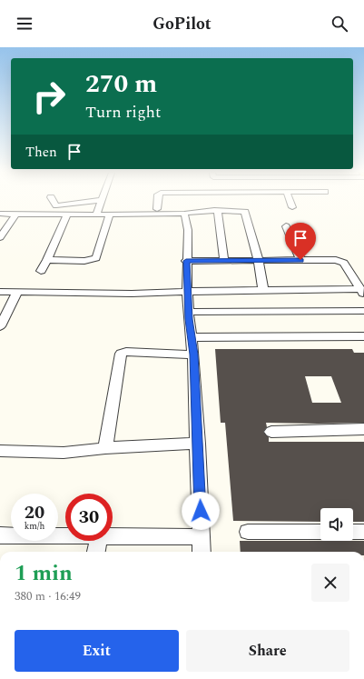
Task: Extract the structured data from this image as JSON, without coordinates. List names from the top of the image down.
{
  "page": {
    "header": "GoPilot",
    "turn": ["270 m", "Turn right"],
    "then": "Then",
    "speed": "20 km/h",
    "limit": "30",
    "heading": ["1 min", "380 m · 16:49"],
    "buttons": ["Exit", "Share"]
  }
}
